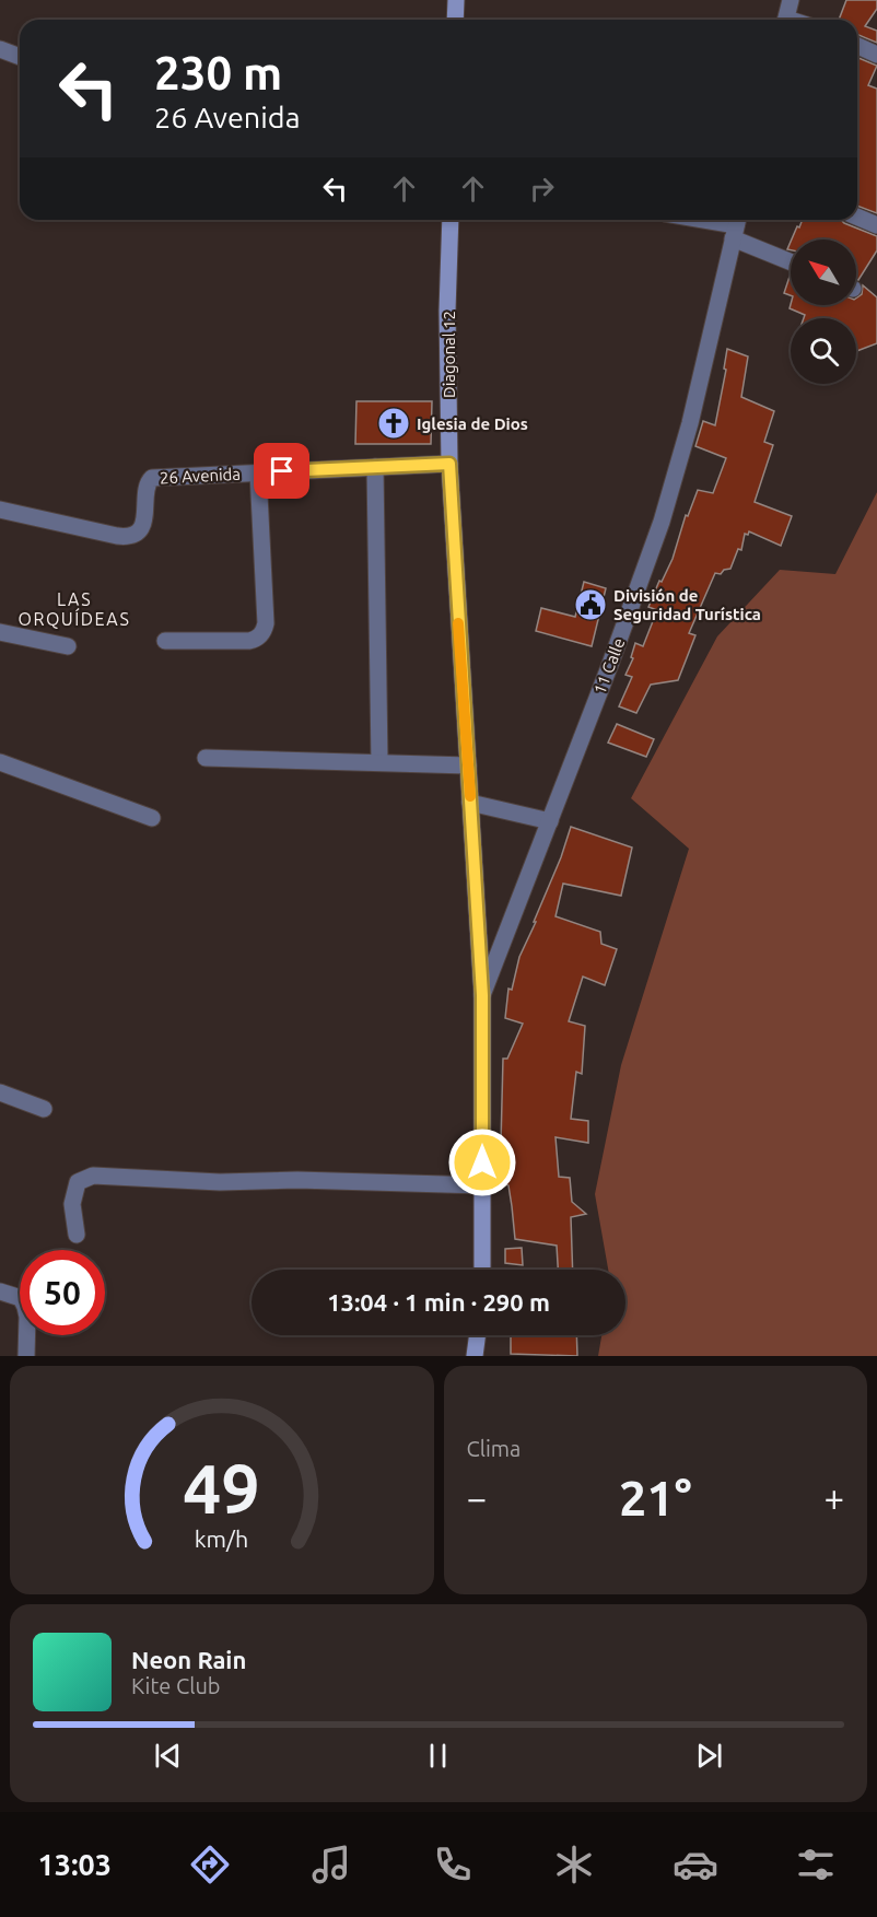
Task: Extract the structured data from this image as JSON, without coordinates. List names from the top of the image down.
{
  "streets": {
    "main road": ["Diagonal 12"],
    "street": ["26 Avenida", "11 Calle"]
  },
  "crossings": [
    ["Diagonal 12", "26 Avenida"],
    ["Diagonal 12", "11 Calle"]
  ],
  "districts": ["LAS ORQUÍDEAS"],
  "places": {
    "church": ["Iglesia de Dios"],
    "public building": ["División de Seguridad Turística"]
  },
  "north": "top left",
  "page": {
    "turn": ["230 m", "26 Avenida"],
    "limit": "50",
    "trip": "13:04 · 1 min · 290 m",
    "tile": "Clima",
    "heat": ["−", "21°", "+"],
    "song": ["Neon Rain", "Kite Club"],
    "tabs": "13:03",
    "gauge": ["49", "km/h"]
  }
}
